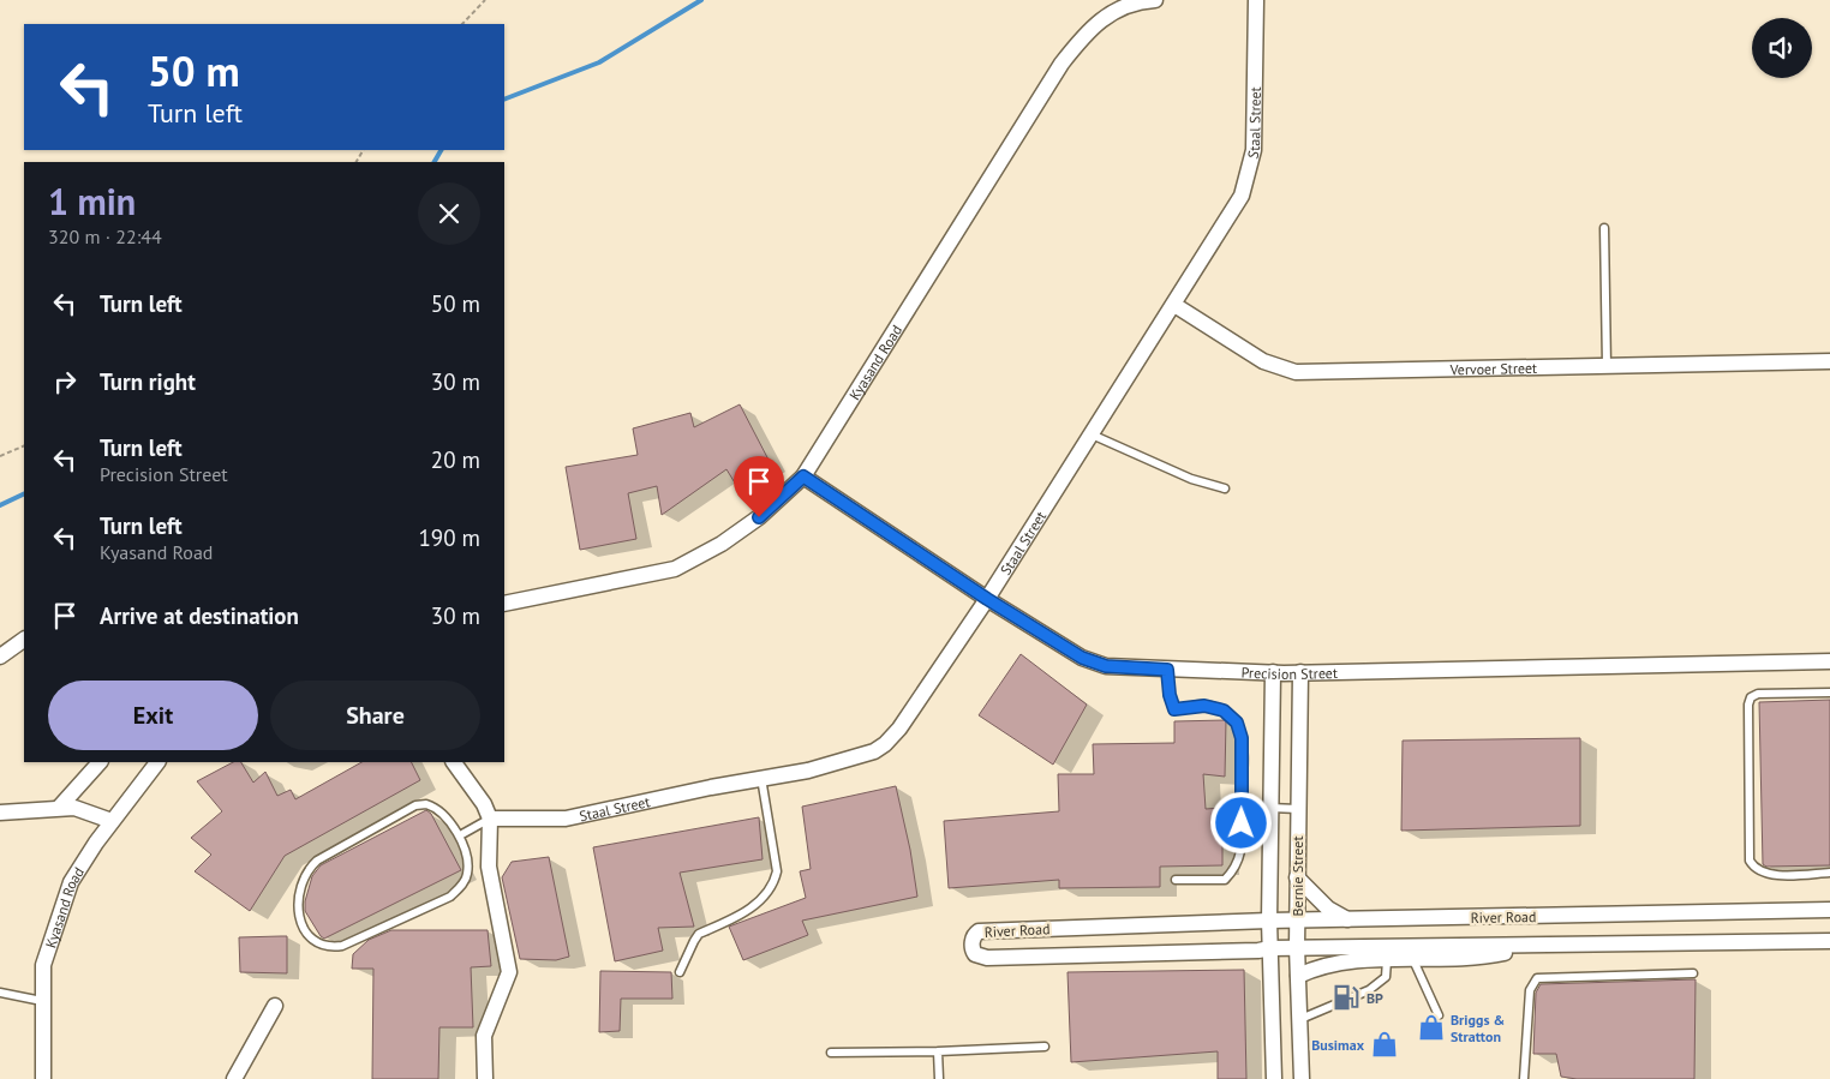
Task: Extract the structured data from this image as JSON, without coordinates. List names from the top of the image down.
{
  "streets": {
    "street": [
      "Staal Street",
      "Kyasand Road",
      "Vervoer Street",
      "Precision Street",
      "Bernie Street",
      "River Road"
    ]
  },
  "crossings": [
    ["Staal Street", "Vervoer Street"],
    ["Staal Street", "Precision Street"],
    ["Kyasand Road", "Precision Street"],
    ["Precision Street", "Bernie Street"],
    ["Bernie Street", "River Road"]
  ],
  "places": {
    "fuel station": ["BP"],
    "shop": ["Briggs & Stratton", "Busimax"]
  },
  "page": {
    "turn": ["50 m", "Turn left"],
    "heading": ["1 min", "320 m · 22:44"],
    "list": [
      {
        "name": "Turn left",
        "value": "50 m"
      },
      {
        "name": "Turn right",
        "value": "30 m"
      },
      {
        "name": "Turn left",
        "note": "Precision Street",
        "value": "20 m"
      },
      {
        "name": "Turn left",
        "note": "Kyasand Road",
        "value": "190 m"
      },
      {
        "name": "Arrive at destination",
        "value": "30 m"
      }
    ],
    "buttons": ["Exit", "Share"]
  }
}
